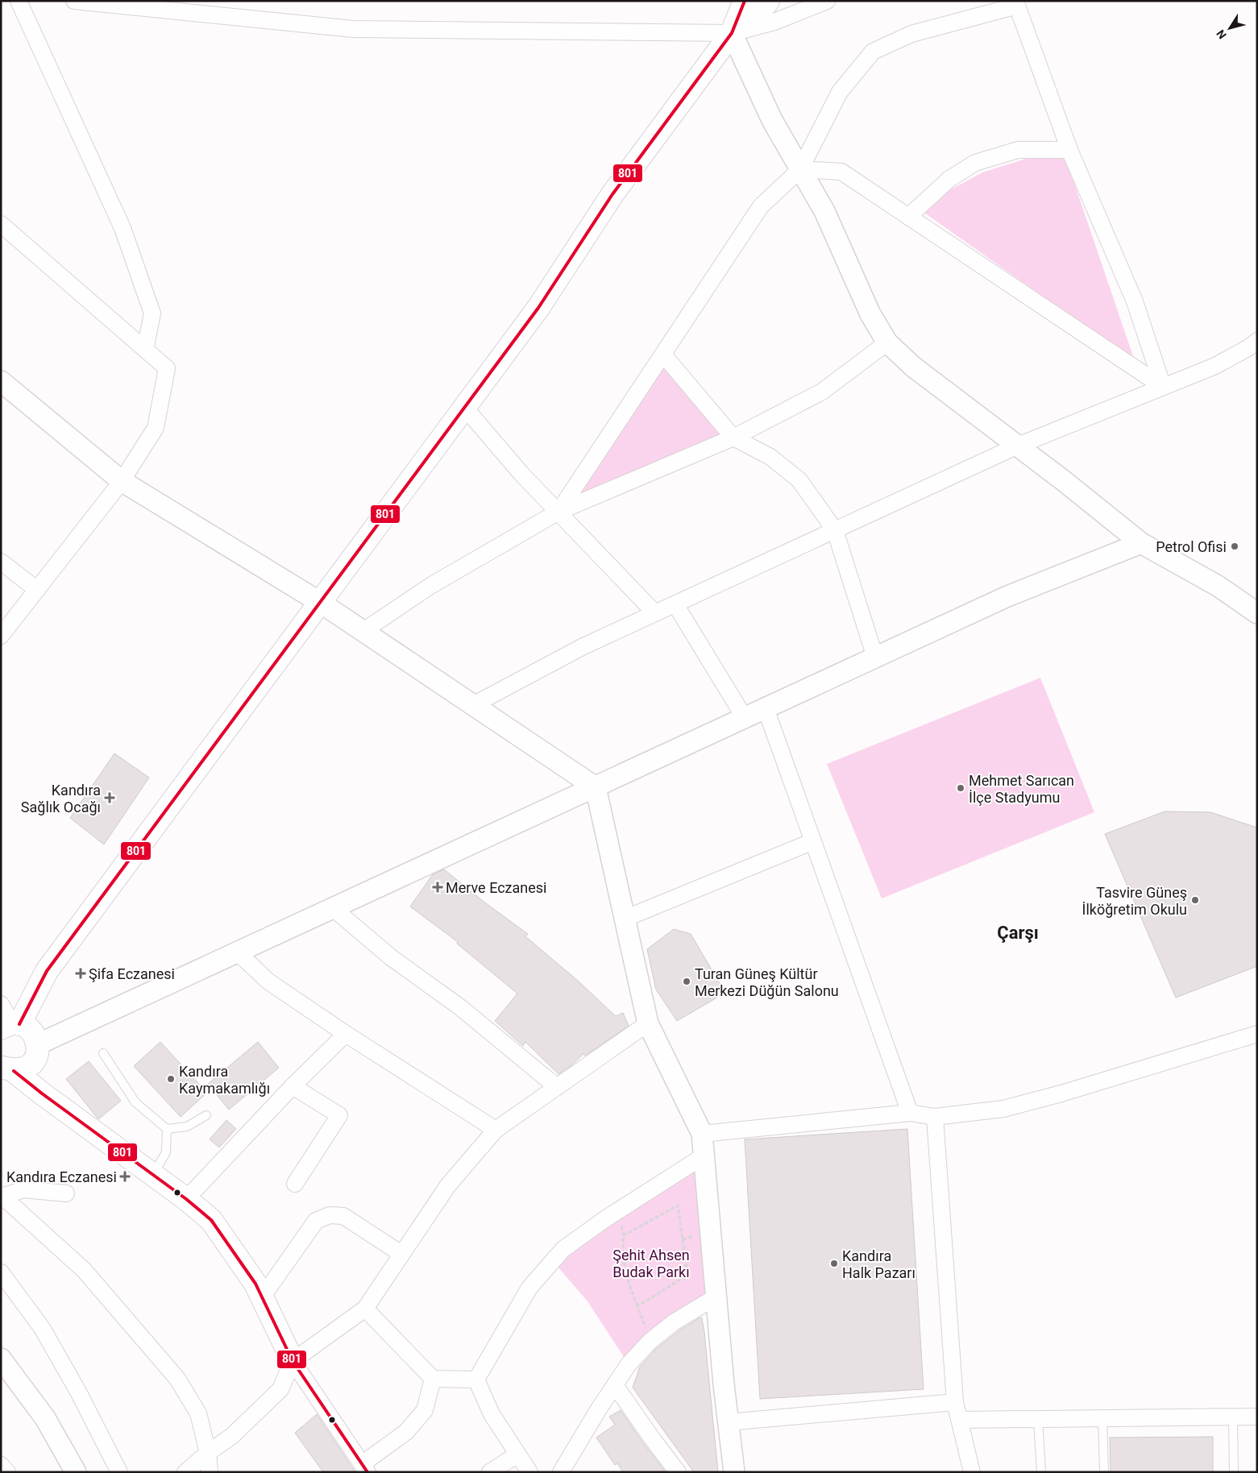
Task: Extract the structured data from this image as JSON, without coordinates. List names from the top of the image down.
{
  "districts": ["Çarşı"],
  "parks": ["Şehit Ahsen Budak Parkı"],
  "places": {
    "other": [
      "Petrol Ofisi",
      "Mehmet Sarıcan İlçe Stadyumu",
      "Tasvire Güneş İlköğretim Okulu",
      "Turan Güneş Kültür Merkezi Düğün Salonu",
      "Kandıra Kaymakamlığı",
      "Kandıra Halk Pazarı"
    ],
    "health": [
      "Kandıra Sağlık Ocağı",
      "Merve Eczanesi",
      "Şifa Eczanesi",
      "Kandıra Eczanesi"
    ]
  },
  "lines": ["transit line 801"],
  "north": "bottom left"
}
